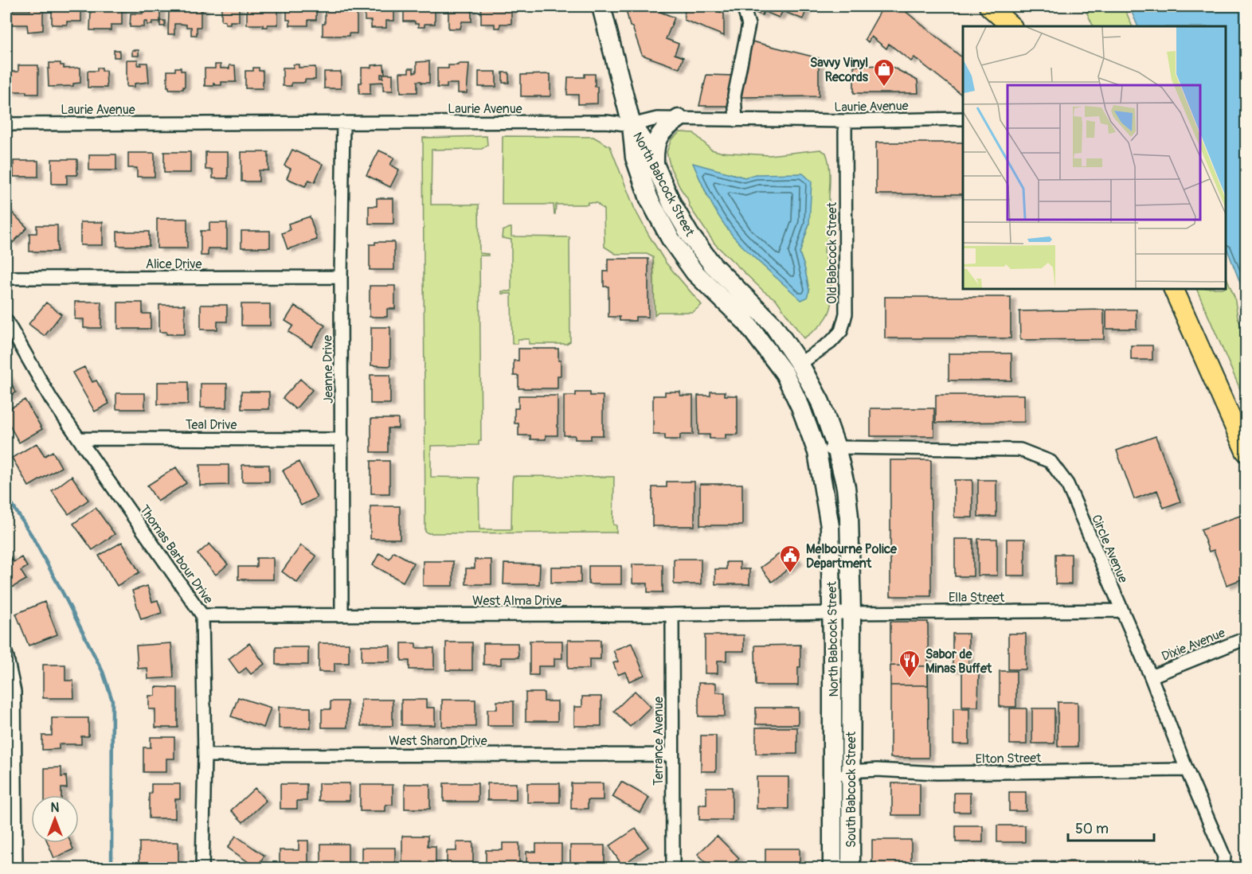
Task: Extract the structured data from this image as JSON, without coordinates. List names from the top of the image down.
{
  "streets": {
    "main road": ["North Babcock Street", "South Babcock Street"],
    "street": [
      "Laurie Avenue",
      "Old Babcock Street",
      "Alice Drive",
      "Jeanne Drive",
      "Teal Drive",
      "Circle Avenue",
      "Thomas Barbour Drive",
      "Ella Street",
      "West Alma Drive",
      "Dixie Avenue",
      "West Sharon Drive",
      "Terrance Avenue",
      "Elton Street"
    ]
  },
  "crossings": [
    ["Laurie Avenue", "North Babcock Street"],
    ["Laurie Avenue", "Old Babcock Street"],
    ["Laurie Avenue", "Jeanne Drive"],
    ["North Babcock Street", "Old Babcock Street"],
    ["North Babcock Street", "Circle Avenue"],
    ["North Babcock Street", "Ella Street"],
    ["North Babcock Street", "West Alma Drive"],
    ["North Babcock Street", "South Babcock Street"],
    ["Alice Drive", "Jeanne Drive"],
    ["Jeanne Drive", "Teal Drive"],
    ["Jeanne Drive", "West Alma Drive"],
    ["Teal Drive", "Thomas Barbour Drive"],
    ["Circle Avenue", "Ella Street"],
    ["Circle Avenue", "Dixie Avenue"],
    ["Circle Avenue", "Elton Street"],
    ["Thomas Barbour Drive", "West Alma Drive"],
    ["Thomas Barbour Drive", "West Sharon Drive"],
    ["Ella Street", "West Alma Drive"],
    ["West Alma Drive", "Terrance Avenue"],
    ["West Sharon Drive", "Terrance Avenue"],
    ["Elton Street", "South Babcock Street"]
  ],
  "places": {
    "shop": ["Savvy Vinyl Records"],
    "public building": ["Melbourne Police Department"],
    "restaurant": ["Sabor de Minas Buffet"]
  },
  "scale_bar": "50 m",
  "north": "top"
}
